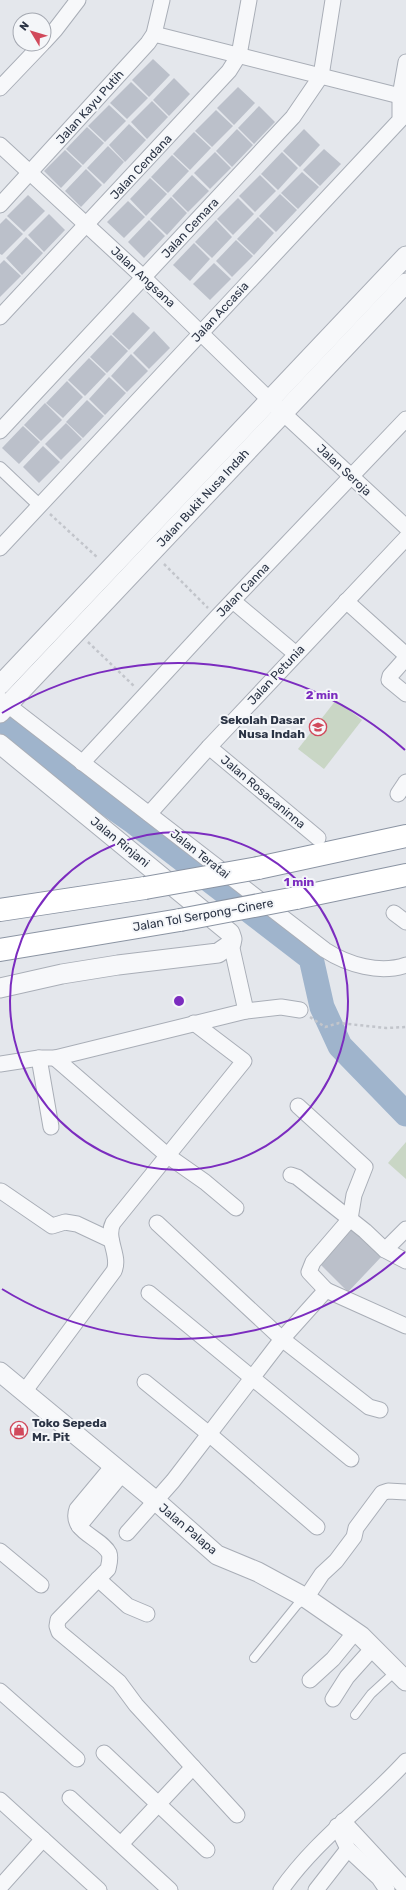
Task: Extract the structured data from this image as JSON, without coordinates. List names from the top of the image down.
{
  "streets": {
    "highway": ["Jalan Tol Serpong–Cinere"],
    "street": [
      "Jalan Kayu Putih",
      "Jalan Cendana",
      "Jalan Cemara",
      "Jalan Angsana",
      "Jalan Accasia",
      "Jalan Seroja",
      "Jalan Bukit Nusa Indah",
      "Jalan Canna",
      "Jalan Petunia",
      "Jalan Rosacaninna",
      "Jalan Rinjani",
      "Jalan Teratai",
      "Jalan Palapa"
    ]
  },
  "crossings": [
    ["Jalan Kayu Putih", "Jalan Angsana"],
    ["Jalan Cendana", "Jalan Angsana"],
    ["Jalan Cemara", "Jalan Angsana"],
    ["Jalan Angsana", "Jalan Accasia"],
    ["Jalan Angsana", "Jalan Seroja"],
    ["Jalan Angsana", "Jalan Bukit Nusa Indah"],
    ["Jalan Seroja", "Jalan Bukit Nusa Indah"],
    ["Jalan Seroja", "Jalan Canna"],
    ["Jalan Bukit Nusa Indah", "Jalan Teratai"],
    ["Jalan Canna", "Jalan Teratai"],
    ["Jalan Petunia", "Jalan Rosacaninna"],
    ["Jalan Petunia", "Jalan Teratai"]
  ],
  "places": {
    "school or university": ["Sekolah Dasar Nusa Indah"],
    "shop": ["Toko Sepeda Mr. Pit"]
  },
  "north": "top left",
  "rings": ["2 min", "1 min"]
}
